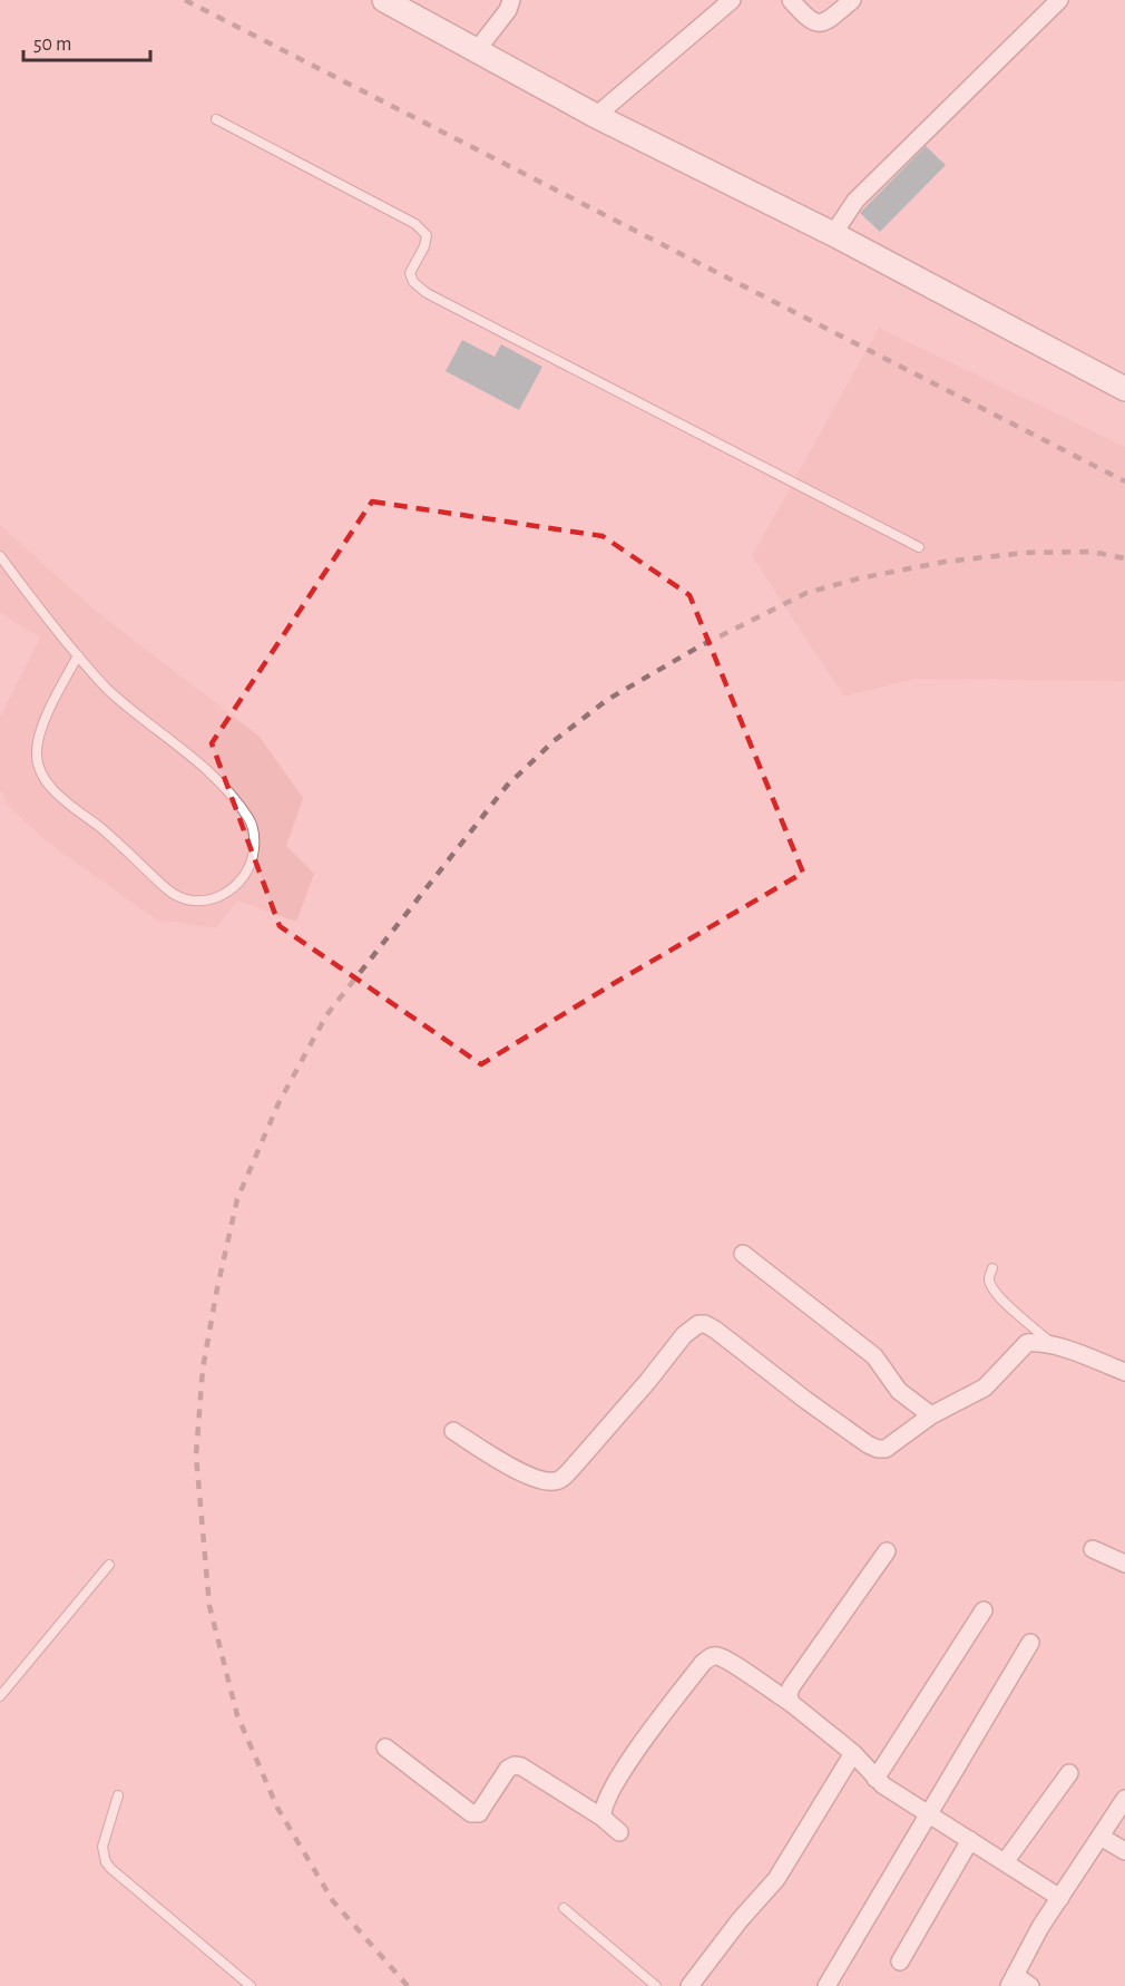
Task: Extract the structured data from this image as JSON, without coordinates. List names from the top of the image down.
{
  "scale_bar": "50 m"
}
